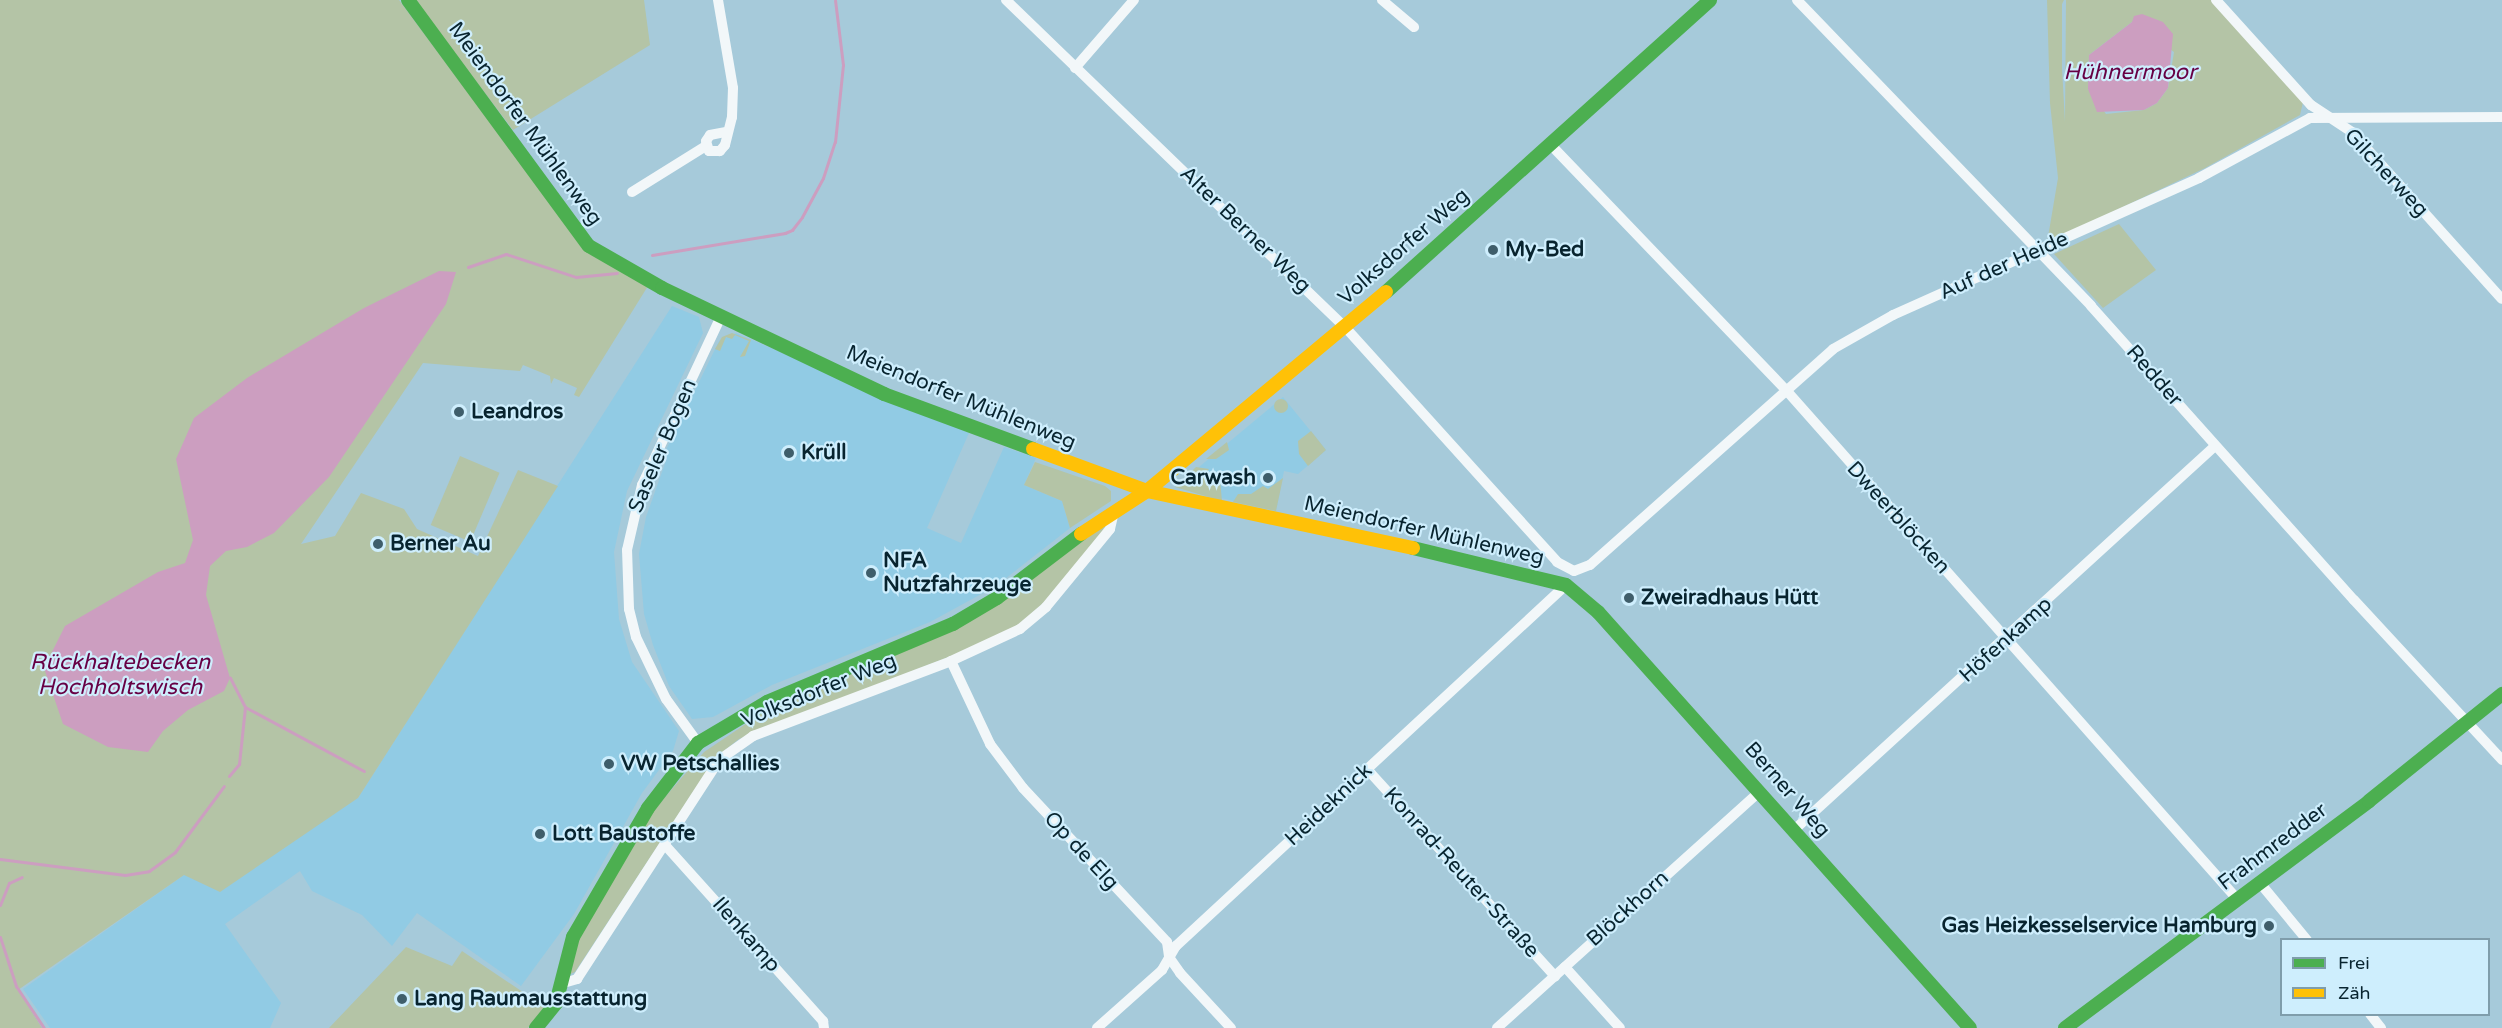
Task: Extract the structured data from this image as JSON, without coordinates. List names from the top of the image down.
{
  "streets": {
    "street": [
      "Meiendorfer Mühlenweg",
      "Gilcherweg",
      "Alter Berner Weg",
      "Volksdorfer Weg",
      "Auf der Heide",
      "Redder",
      "Saseler Bogen",
      "Dweerblöcken",
      "Höfenkamp",
      "Berner Weg",
      "Heideknick",
      "Frahmredder",
      "Op de Elg",
      "Konrad-Reuter-Straße",
      "Blöckhorn",
      "Ilenkamp"
    ]
  },
  "crossings": [
    ["Meiendorfer Mühlenweg", "Volksdorfer Weg"],
    ["Meiendorfer Mühlenweg", "Saseler Bogen"],
    ["Meiendorfer Mühlenweg", "Berner Weg"],
    ["Meiendorfer Mühlenweg", "Heideknick"],
    ["Gilcherweg", "Auf der Heide"],
    ["Alter Berner Weg", "Volksdorfer Weg"],
    ["Alter Berner Weg", "Auf der Heide"],
    ["Volksdorfer Weg", "Saseler Bogen"],
    ["Volksdorfer Weg", "Dweerblöcken"],
    ["Volksdorfer Weg", "Op de Elg"],
    ["Volksdorfer Weg", "Ilenkamp"],
    ["Auf der Heide", "Redder"],
    ["Auf der Heide", "Dweerblöcken"],
    ["Redder", "Höfenkamp"],
    ["Redder", "Frahmredder"],
    ["Dweerblöcken", "Höfenkamp"],
    ["Dweerblöcken", "Frahmredder"],
    ["Höfenkamp", "Berner Weg"],
    ["Berner Weg", "Heideknick"],
    ["Berner Weg", "Blöckhorn"],
    ["Heideknick", "Op de Elg"],
    ["Heideknick", "Konrad-Reuter-Straße"],
    ["Konrad-Reuter-Straße", "Blöckhorn"]
  ],
  "water": ["Hühnermoor", "Rückhaltebecken Hochholtswisch"],
  "places": [
    "My-Bed",
    "Leandros",
    "Krüll",
    "Carwash",
    "Berner Au",
    "NFA Nutzfahrzeuge",
    "Zweiradhaus Hütt",
    "VW Petschallies",
    "Lott Baustoffe",
    "Gas Heizkesselservice Hamburg",
    "Lang Raumausstattung"
  ],
  "legend": ["Frei", "Zäh"]
}
